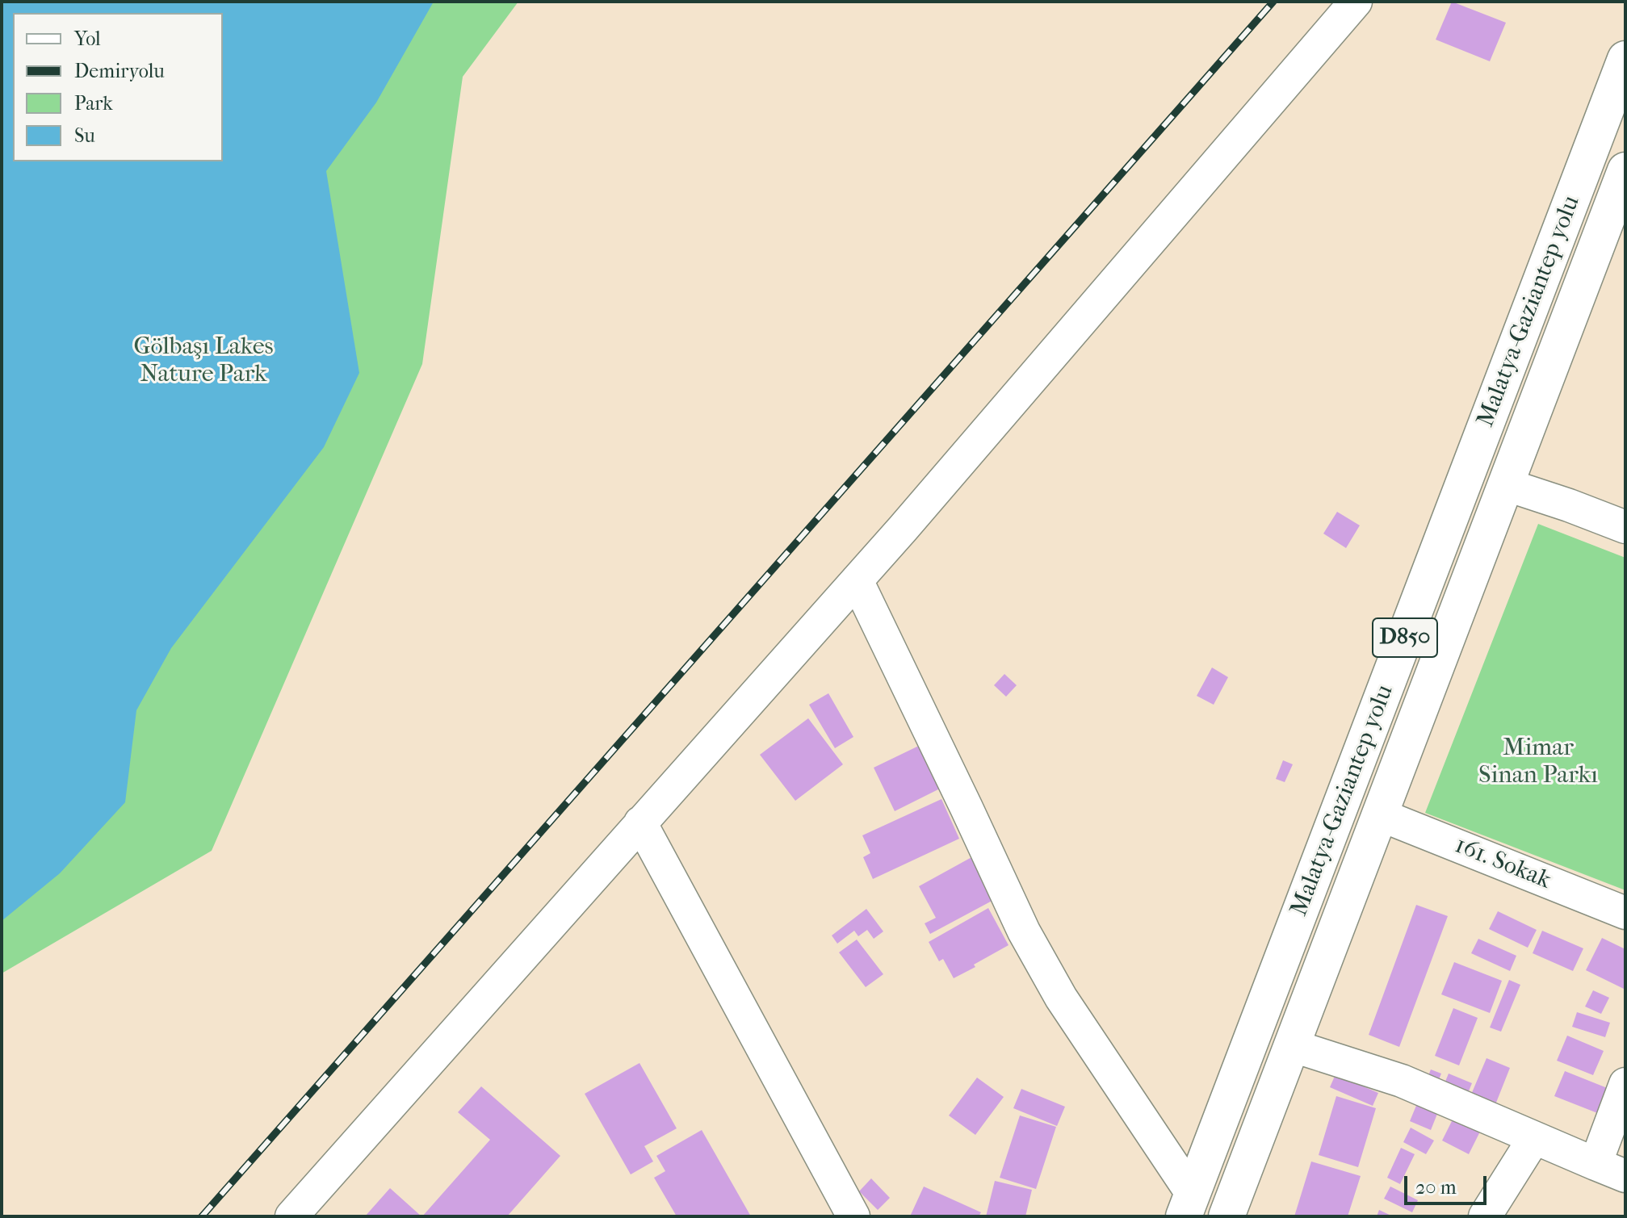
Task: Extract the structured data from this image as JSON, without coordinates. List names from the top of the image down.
{
  "streets": {
    "highway": ["Malatya-Gaziantep yolu", "D850"],
    "street": ["161. Sokak"]
  },
  "crossings": [
    ["Malatya-Gaziantep yolu", "161. Sokak"]
  ],
  "parks": ["Gölbaşı Lakes Nature Park", "Mimar Sinan Parkı"],
  "legend": [
    "Yol",
    "Demiryolu",
    "Park",
    "Su"
  ],
  "scale_bar": "20 m"
}
